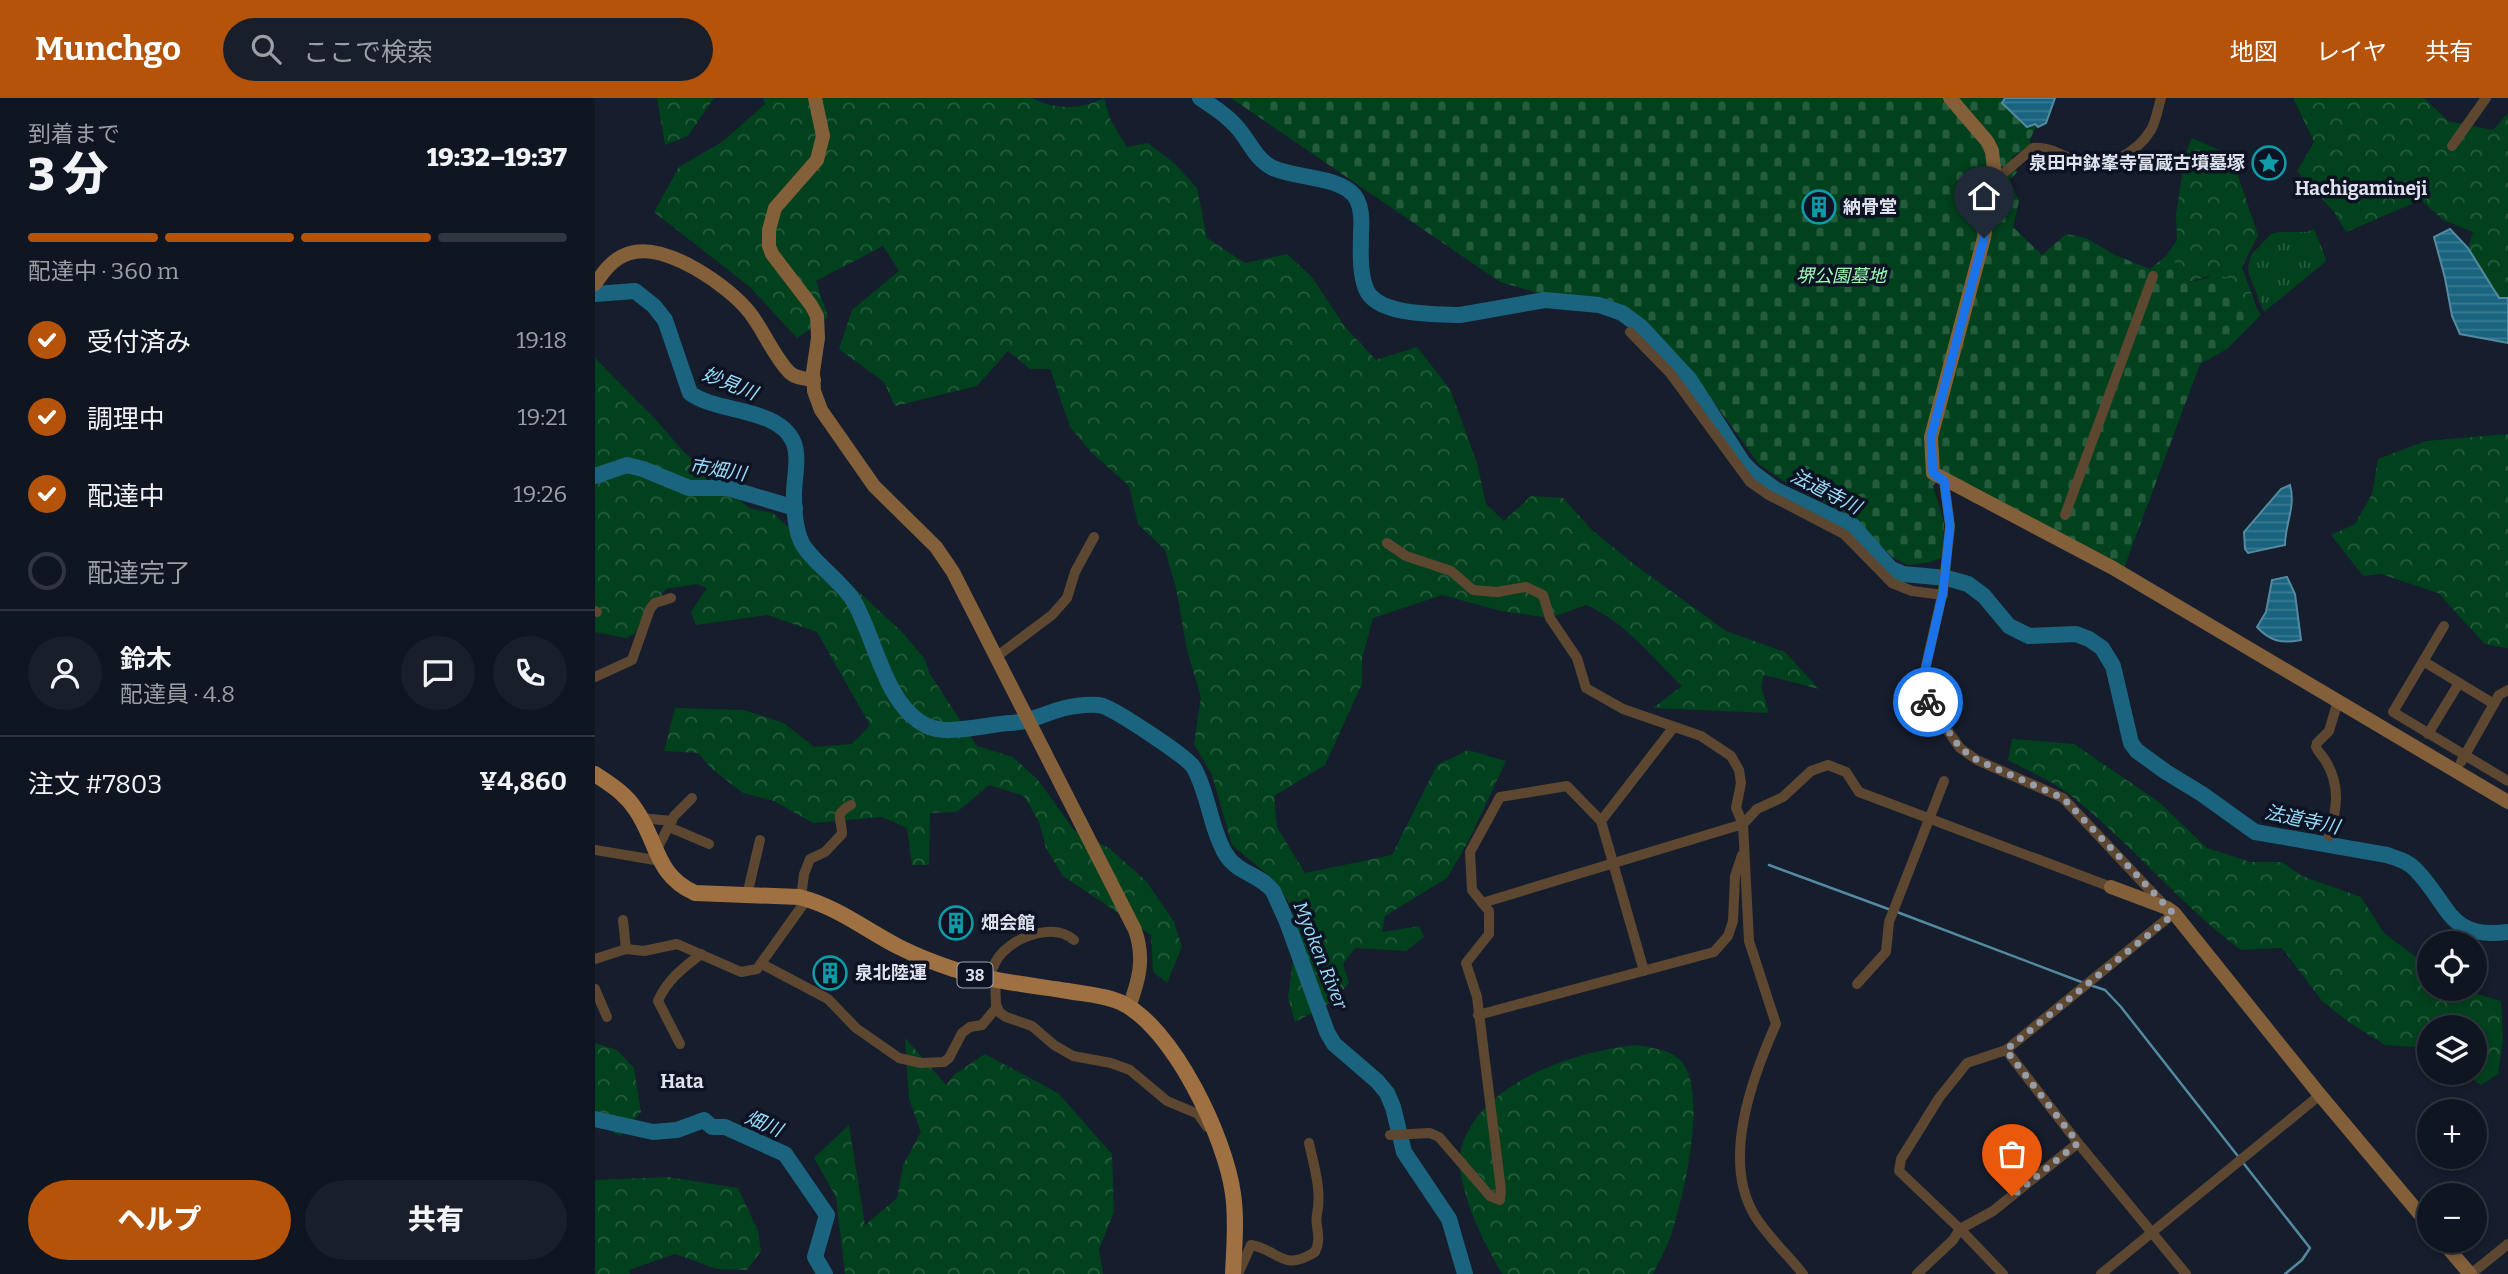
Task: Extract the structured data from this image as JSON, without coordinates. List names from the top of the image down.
{
  "streets": {
    "main road": ["38"]
  },
  "districts": ["Hachigamineji", "Hata"],
  "water": [
    "妙見川",
    "市畑川",
    "法道寺川",
    "Myoken River",
    "畑川"
  ],
  "parks": ["堺公園墓地"],
  "places": {
    "place": ["泉田中鉢峯寺富蔵古墳墓塚"],
    "building": ["納骨堂", "畑会館", "泉北陸運"]
  },
  "page": {
    "header": "Munchgo",
    "search": "ここで検索",
    "nav": ["地図", "レイヤ", "共有"],
    "heading": ["3 分", "到着まで", "19:32–19:37"],
    "panel": [
      "鈴木",
      "配達員 · 4.8",
      "注文 #7803",
      "¥4,860"
    ],
    "bar": "配達中 · 360 m",
    "list": [
      ["受付済み", "19:18"],
      ["調理中", "19:21"],
      ["配達中", "19:26"],
      "配達完了"
    ],
    "map_buttons": ["+", "−"],
    "buttons": ["ヘルプ", "共有"]
  }
}
